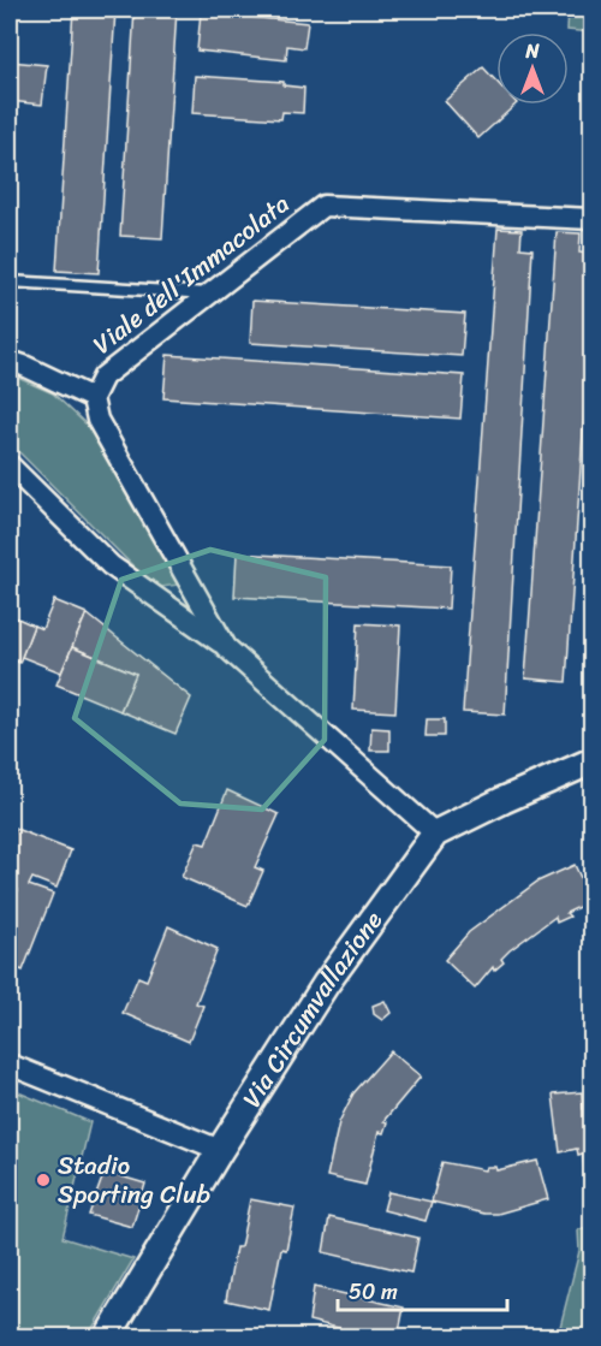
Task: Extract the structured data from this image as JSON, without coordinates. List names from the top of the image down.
{
  "streets": {
    "street": ["Viale dell'Immacolata", "Via Circumvallazione"]
  },
  "places": ["Stadio Sporting Club"],
  "scale_bar": "50 m",
  "north": "top"
}
